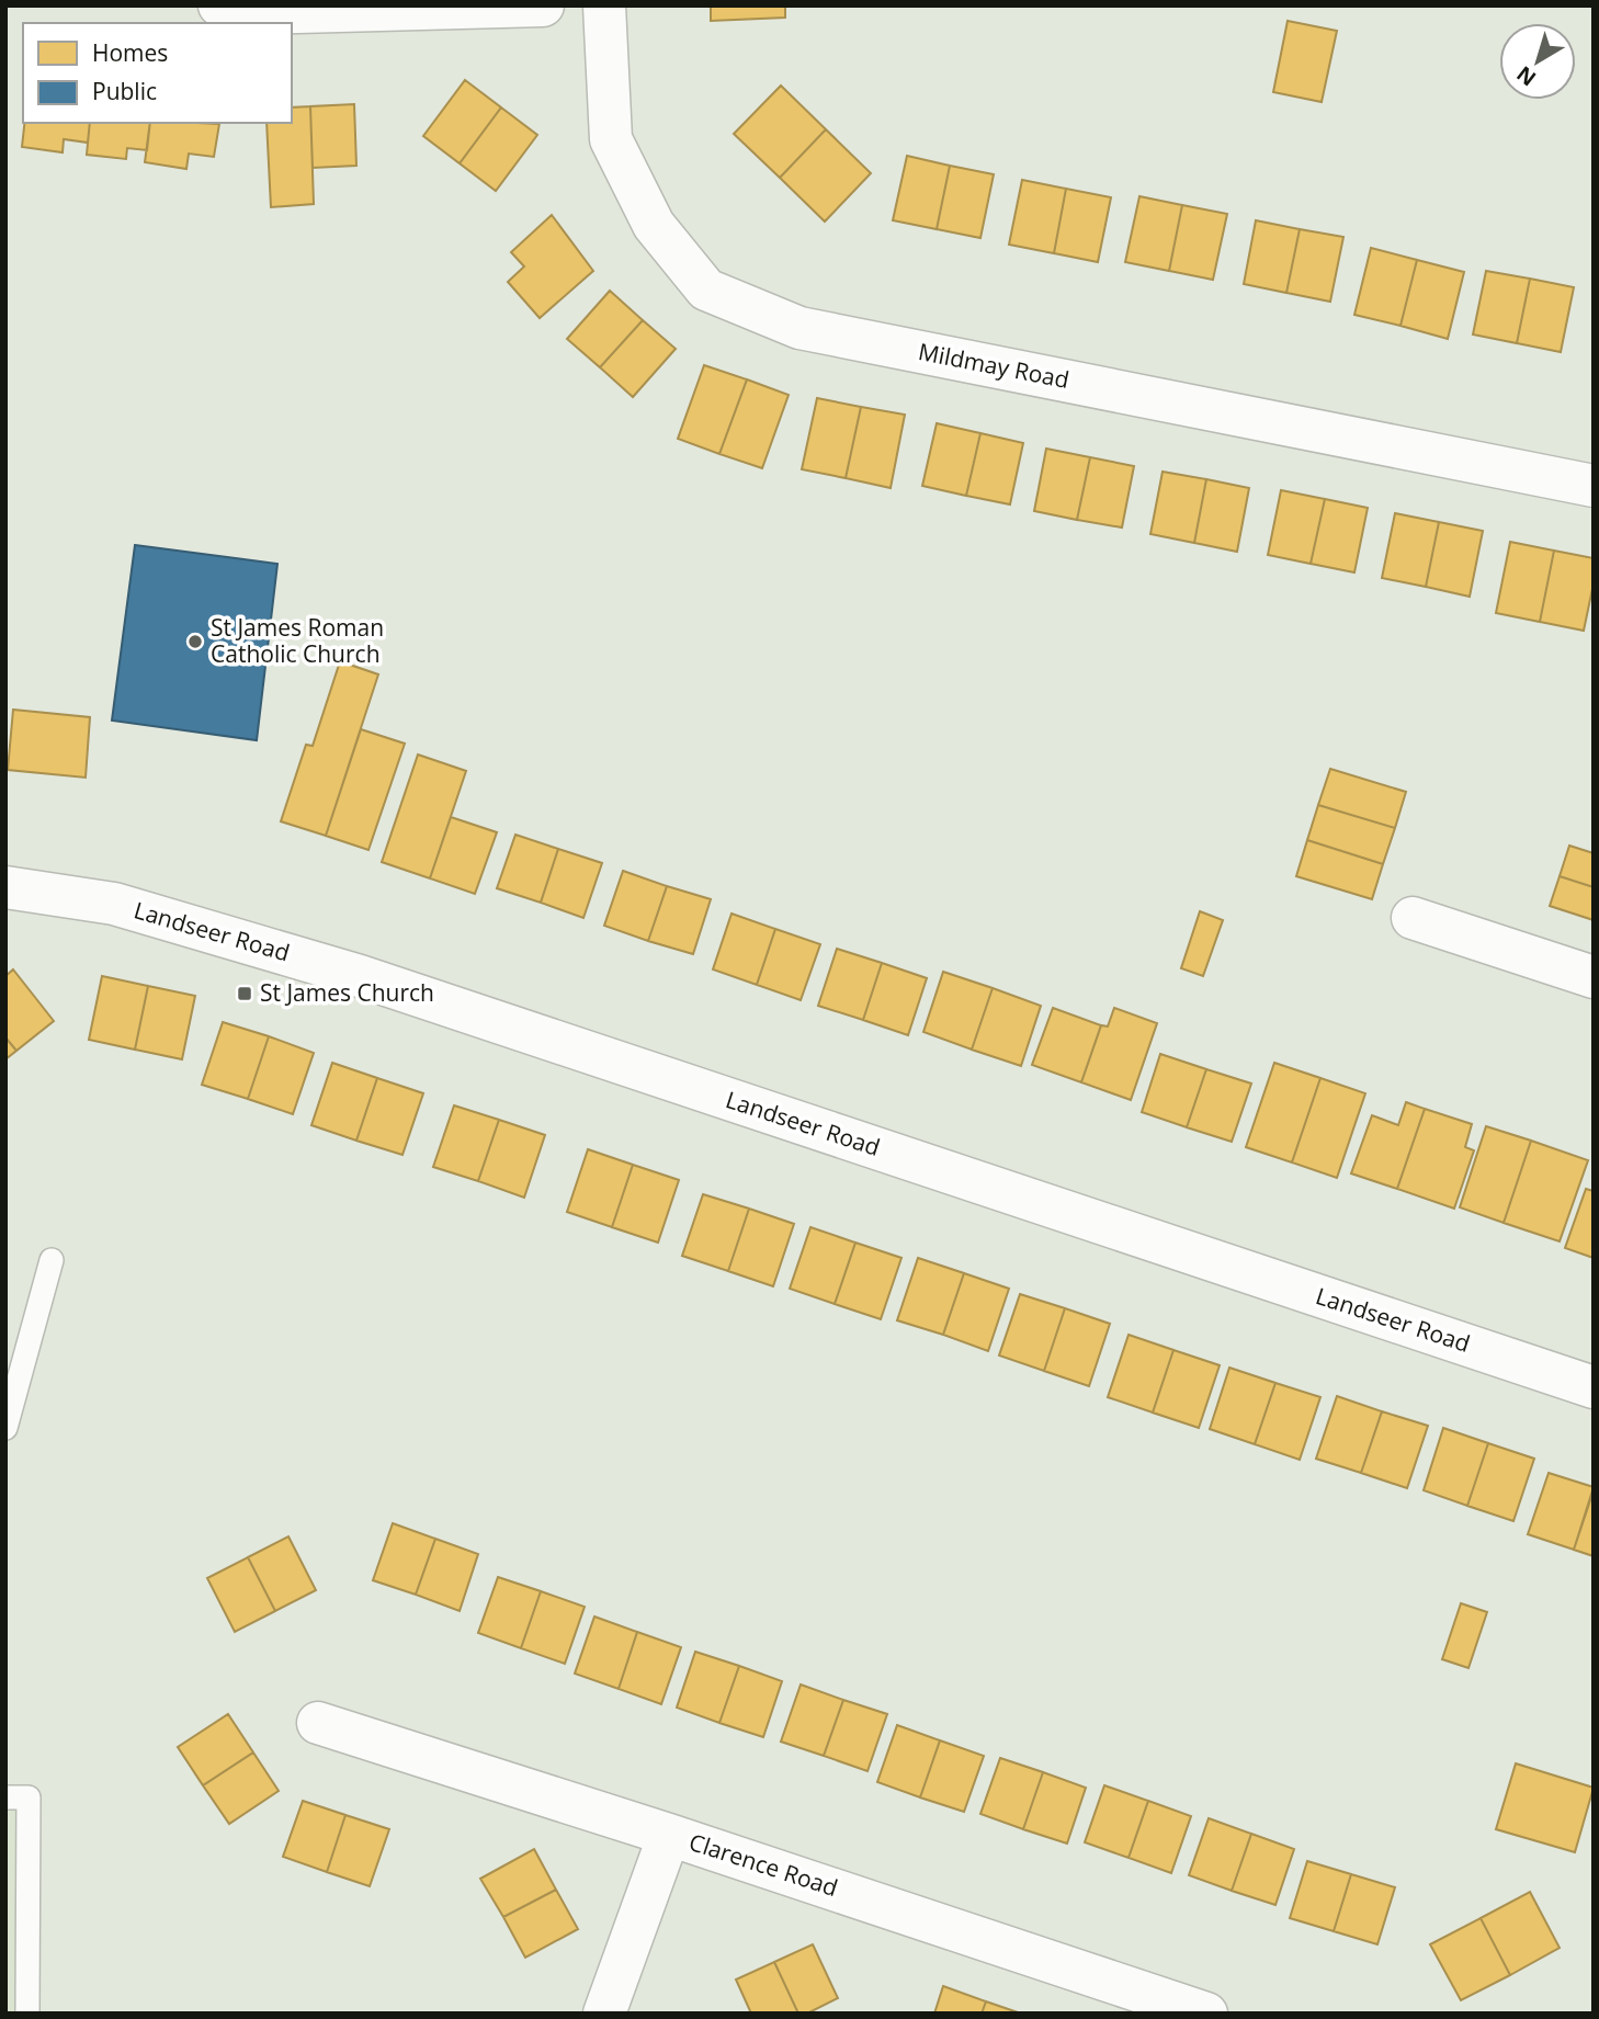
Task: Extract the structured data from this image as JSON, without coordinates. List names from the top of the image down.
{
  "streets": {
    "street": ["Mildmay Road", "Landseer Road", "Clarence Road"]
  },
  "places": {
    "other": ["St James Roman Catholic Church"],
    "transit": ["St James Church"]
  },
  "legend": ["Homes", "Public"],
  "north": "bottom left"
}
